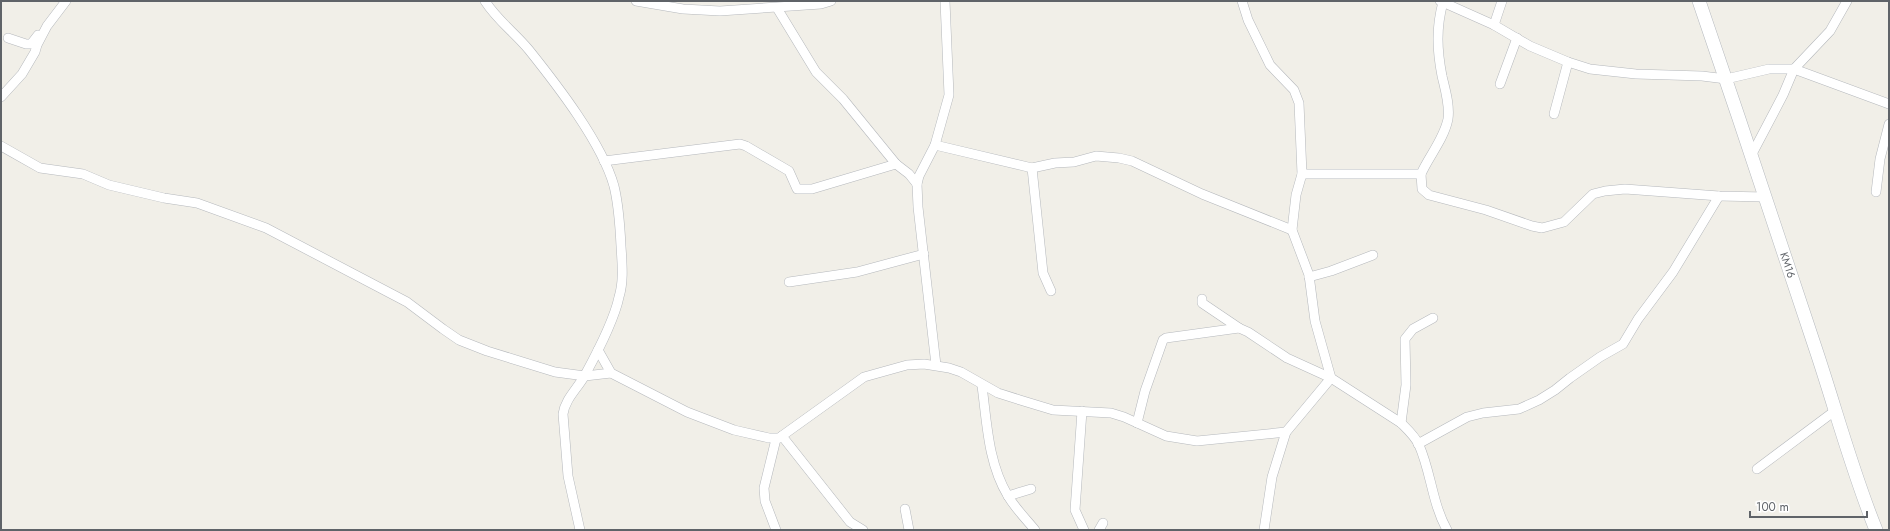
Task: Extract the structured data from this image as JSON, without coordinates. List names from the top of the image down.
{
  "streets": {
    "street": ["KM16"]
  },
  "scale_bar": "100 m"
}
